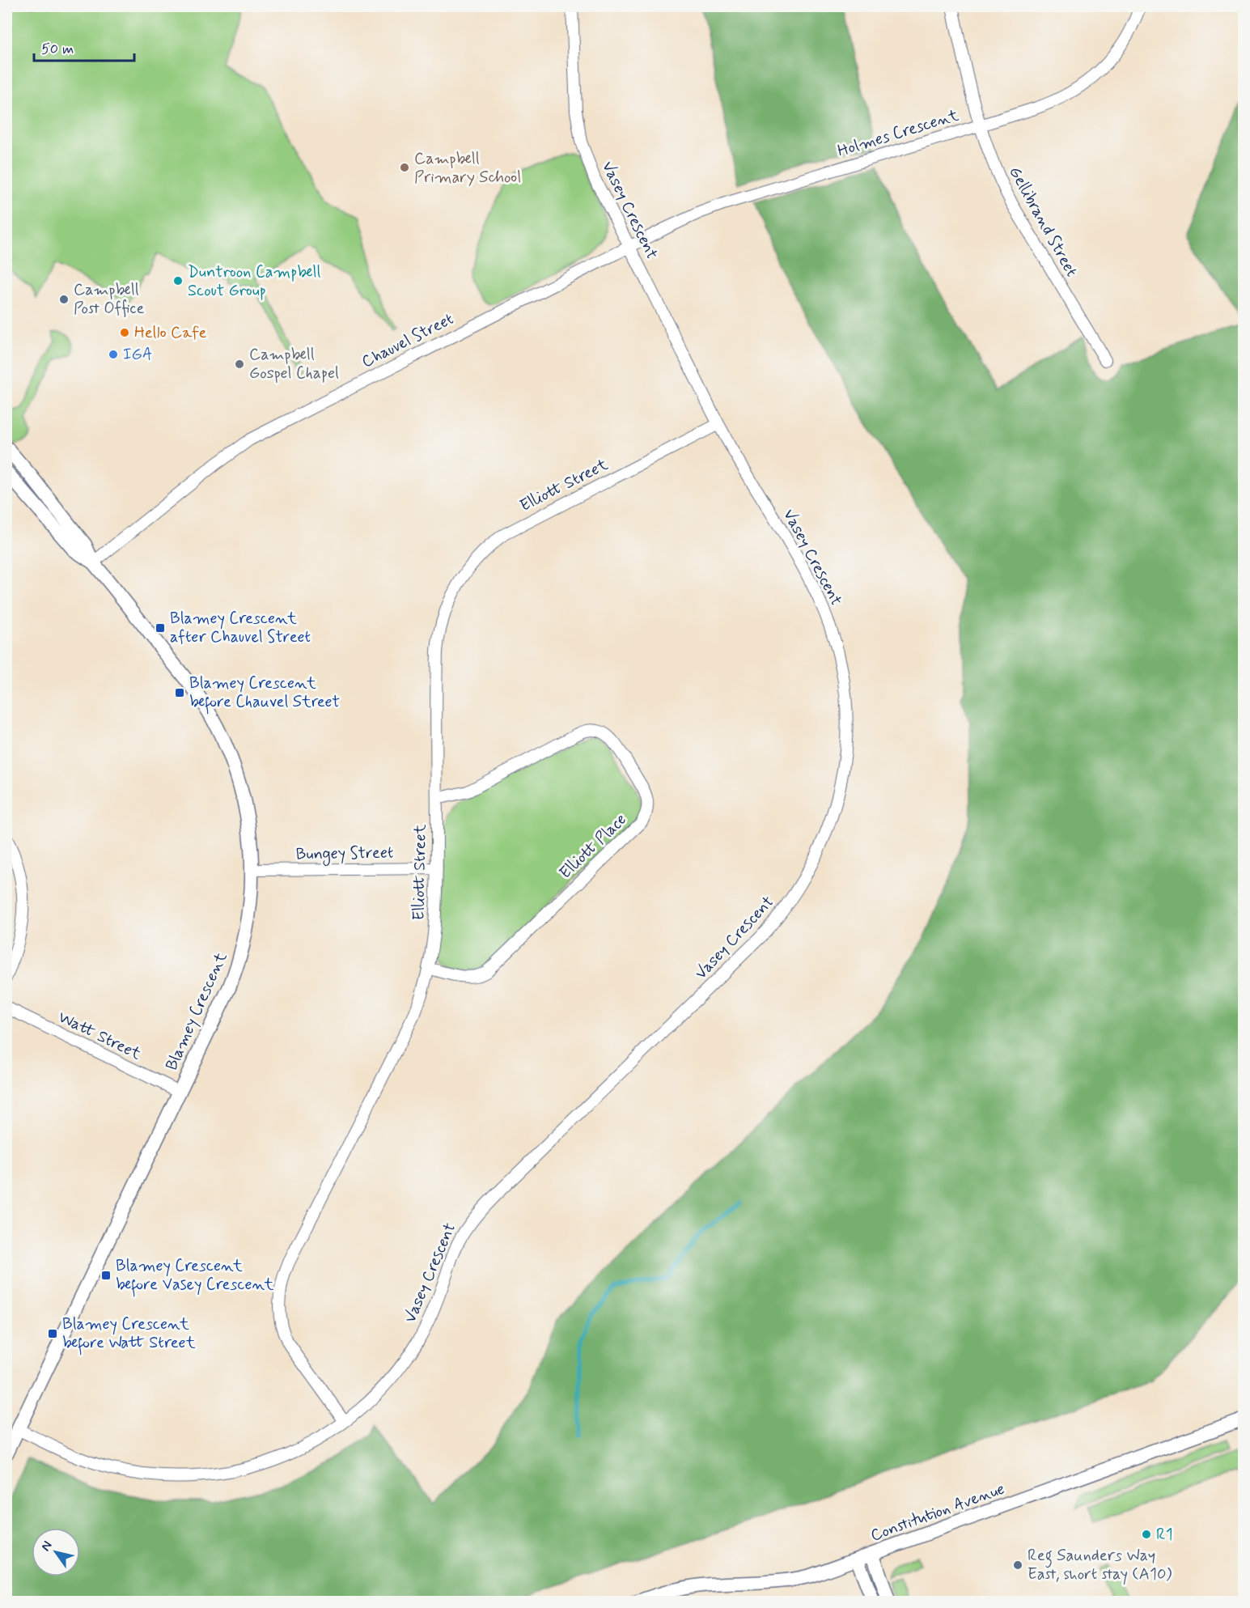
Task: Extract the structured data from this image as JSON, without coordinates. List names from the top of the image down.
{
  "streets": {
    "street": [
      "Holmes Crescent",
      "Vasey Crescent",
      "Gellibrand Street",
      "Chauvel Street",
      "Elliott Street",
      "Elliott Place",
      "Bungey Street",
      "Blamey Crescent",
      "Watt Street",
      "Constitution Avenue"
    ]
  },
  "crossings": [
    ["Holmes Crescent", "Vasey Crescent"],
    ["Holmes Crescent", "Gellibrand Street"],
    ["Holmes Crescent", "Chauvel Street"],
    ["Vasey Crescent", "Chauvel Street"],
    ["Vasey Crescent", "Elliott Street"],
    ["Vasey Crescent", "Blamey Crescent"],
    ["Chauvel Street", "Blamey Crescent"],
    ["Elliott Street", "Elliott Place"],
    ["Elliott Street", "Bungey Street"],
    ["Bungey Street", "Blamey Crescent"],
    ["Blamey Crescent", "Watt Street"]
  ],
  "places": {
    "other": [
      "Campbell Primary School",
      "Duntroon Campbell Scout Group",
      "Campbell Post Office",
      "Hello Cafe",
      "IGA",
      "Campbell Gospel Chapel",
      "R1",
      "Reg Saunders Way East, short stay (A10)"
    ],
    "transit": [
      "Blamey Crescent after Chauvel Street",
      "Blamey Crescent before Chauvel Street",
      "Blamey Crescent before Vasey Crescent",
      "Blamey Crescent before Watt Street"
    ]
  },
  "scale_bar": "50 m",
  "north": "top left"
}
